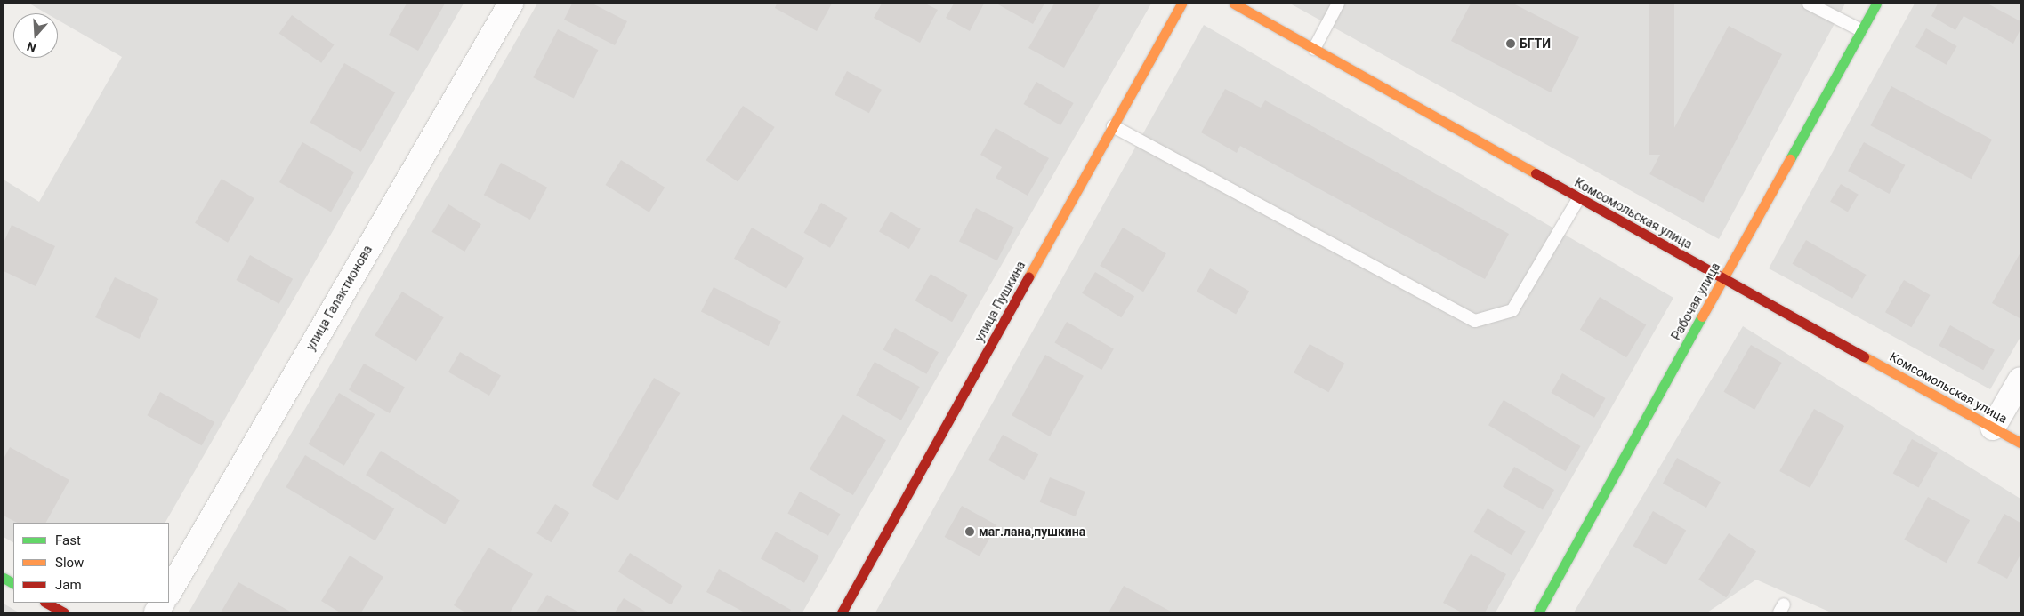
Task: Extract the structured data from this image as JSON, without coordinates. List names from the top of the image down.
{
  "streets": {
    "street": [
      "Комсомольская улица",
      "улица Галактионова",
      "улица Пушкина",
      "Рабочая улица"
    ]
  },
  "crossings": [
    ["Комсомольская улица", "Рабочая улица"]
  ],
  "places": ["БГТИ", "маг.лана,пушкина"],
  "legend": ["Fast", "Slow", "Jam"],
  "north": "bottom"
}
